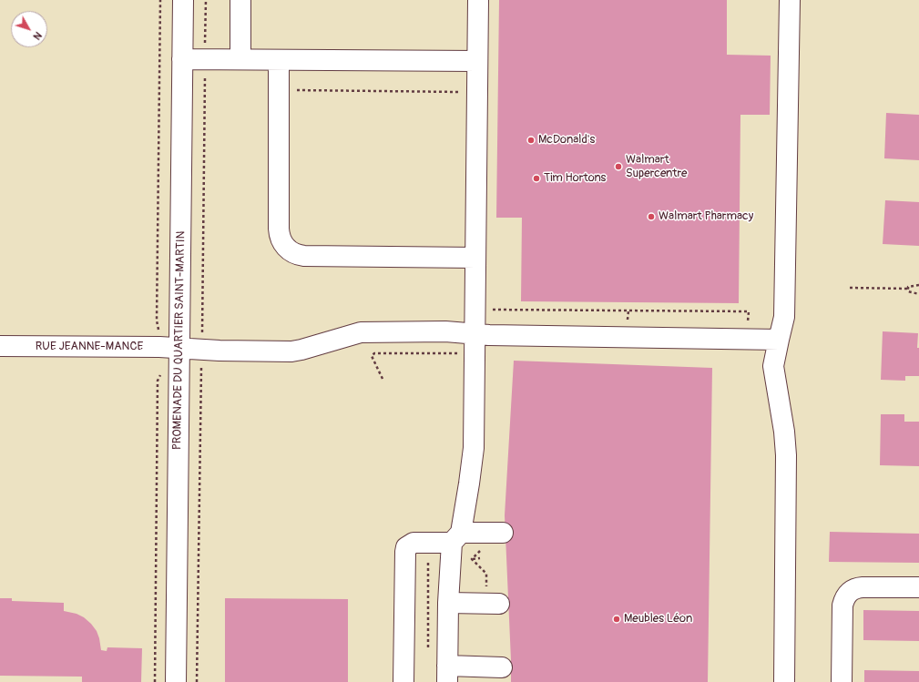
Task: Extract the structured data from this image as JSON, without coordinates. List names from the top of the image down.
{
  "streets": {
    "street": ["PROMENADE DU QUARTIER SAINT-MARTIN", "RUE JEANNE-MANCE"]
  },
  "crossings": [
    ["PROMENADE DU QUARTIER SAINT-MARTIN", "RUE JEANNE-MANCE"]
  ],
  "places": [
    "McDonald's",
    "Walmart Supercentre",
    "Tim Hortons",
    "Walmart Pharmacy",
    "Meubles Léon"
  ],
  "north": "bottom right"
}
